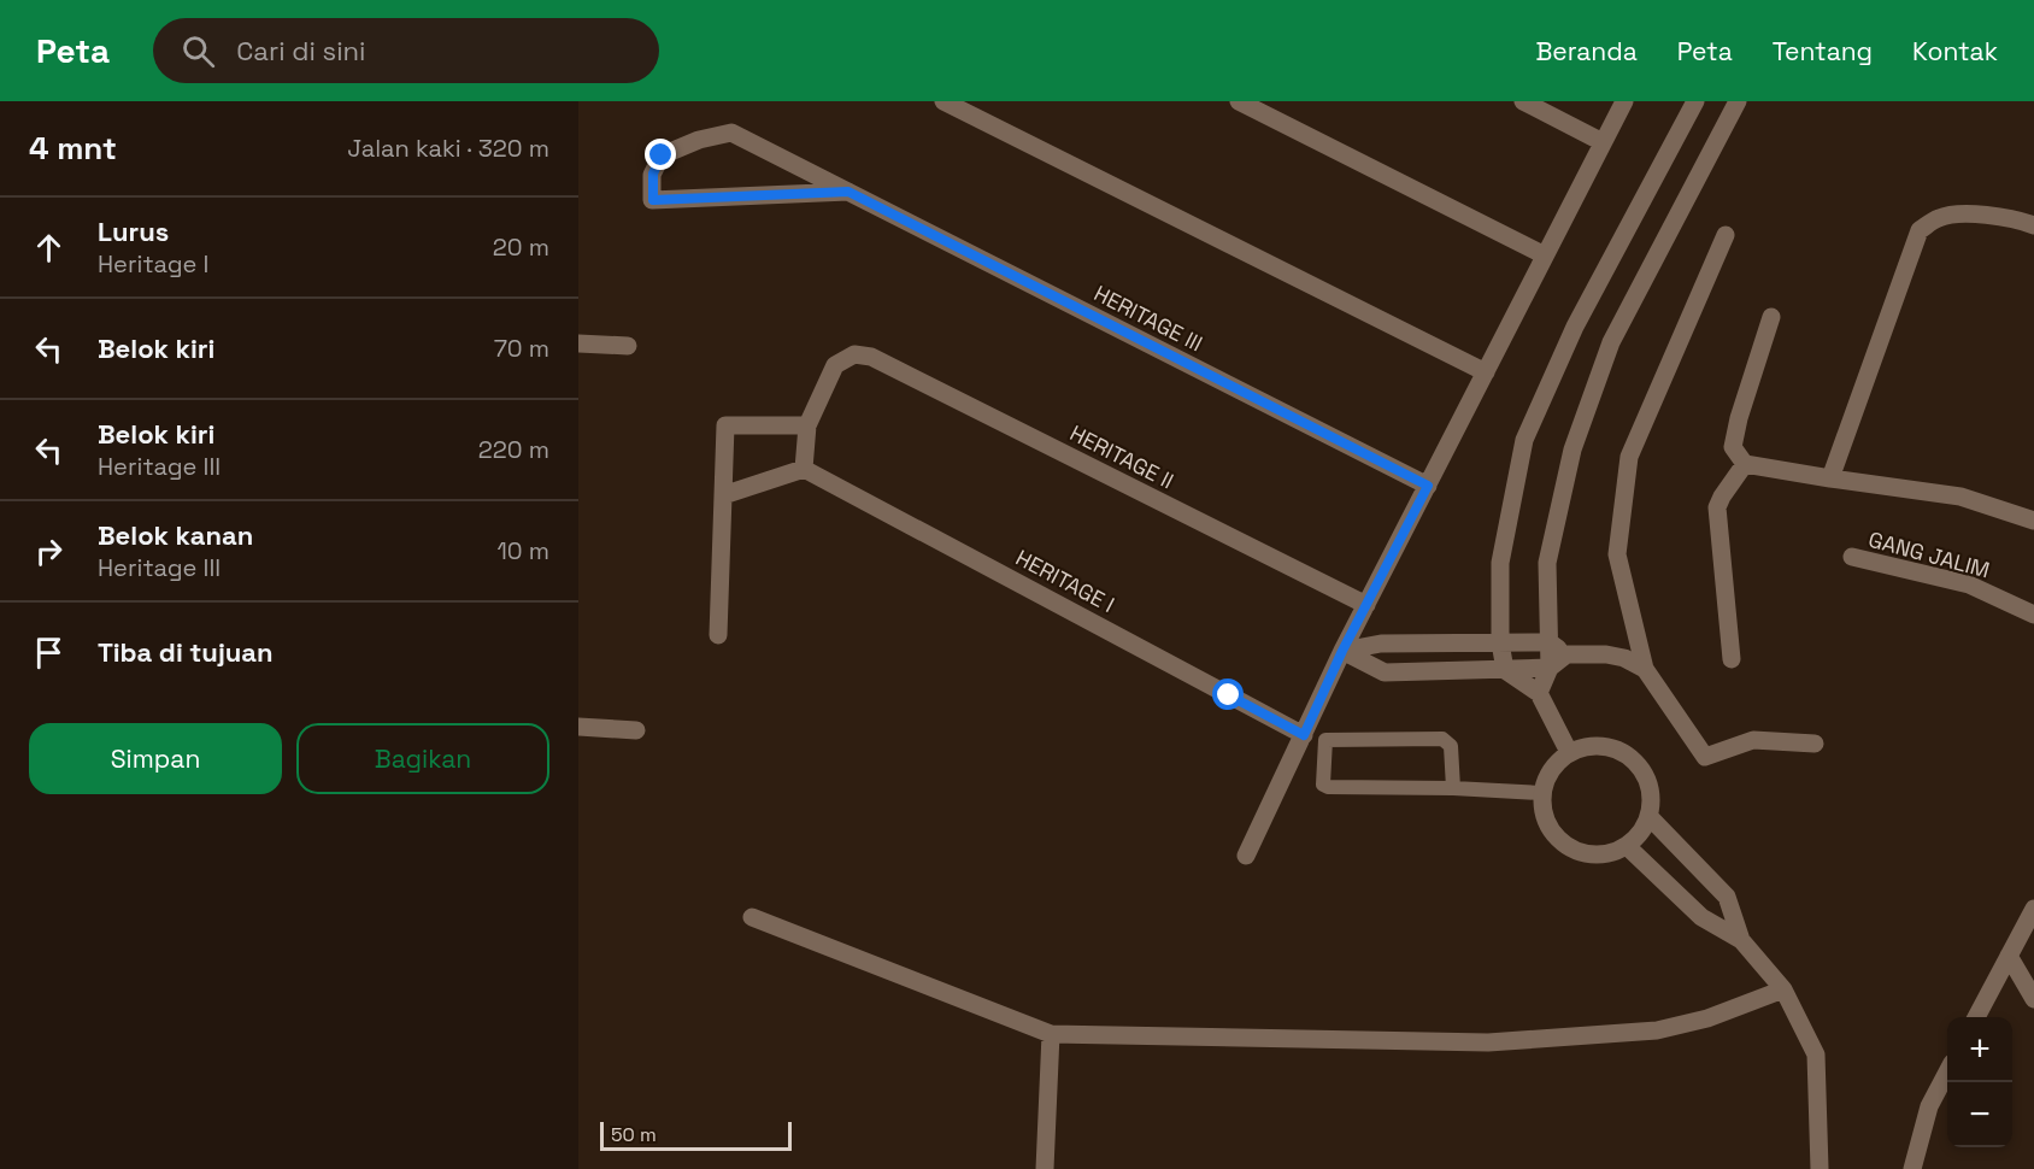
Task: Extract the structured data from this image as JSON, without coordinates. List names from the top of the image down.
{
  "streets": {
    "street": [
      "HERITAGE III",
      "HERITAGE II",
      "GANG JALIM",
      "HERITAGE I"
    ]
  },
  "scale_bar": "50 m",
  "page": {
    "header": "Peta",
    "search": "Cari di sini",
    "nav": [
      "Beranda",
      "Peta",
      "Tentang",
      "Kontak"
    ],
    "heading": ["4 mnt", "Jalan kaki · 320 m"],
    "list": [
      ["Lurus", "Heritage I", "20 m"],
      ["Belok kiri", "70 m"],
      ["Belok kiri", "Heritage III", "220 m"],
      ["Belok kanan", "Heritage III", "10 m"],
      "Tiba di tujuan"
    ],
    "buttons": ["Simpan", "Bagikan"],
    "map_buttons": ["+", "−"],
    "scale": "50 m"
  }
}
